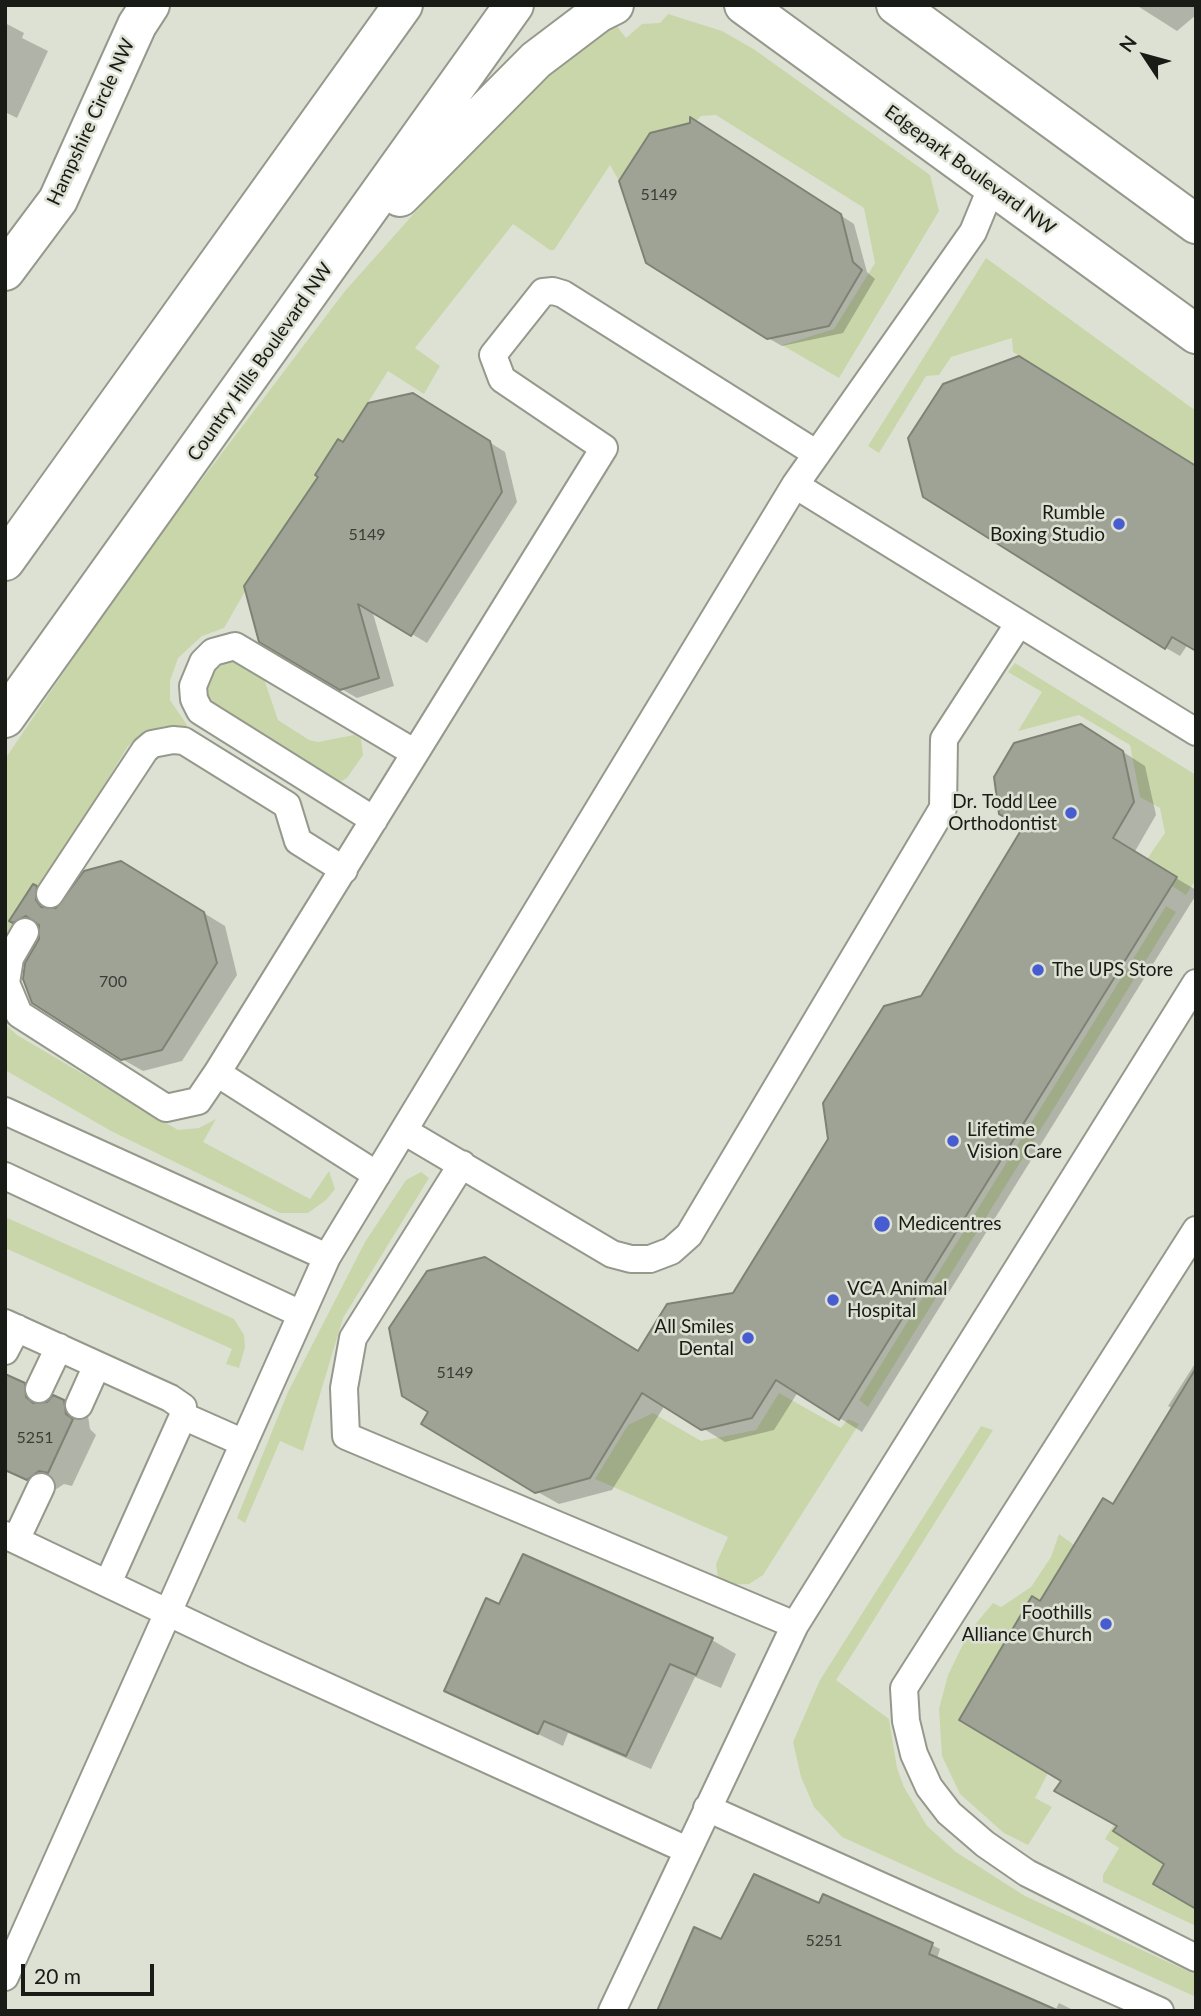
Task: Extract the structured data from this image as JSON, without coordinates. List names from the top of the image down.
{
  "streets": {
    "main road": ["Hampshire Circle NW", "Edgepark Boulevard NW", "Country Hills Boulevard NW"]
  },
  "places": [
    "Rumble Boxing Studio",
    "Dr. Todd Lee Orthodontist",
    "The UPS Store",
    "Lifetime Vision Care",
    "Medicentres",
    "VCA Animal Hospital",
    "All Smiles Dental",
    "Foothills Alliance Church"
  ],
  "house_numbers": [
    "5149",
    "5149",
    "700",
    "5149",
    "5251",
    "5251"
  ],
  "scale_bar": "20 m",
  "north": "top left"
}
